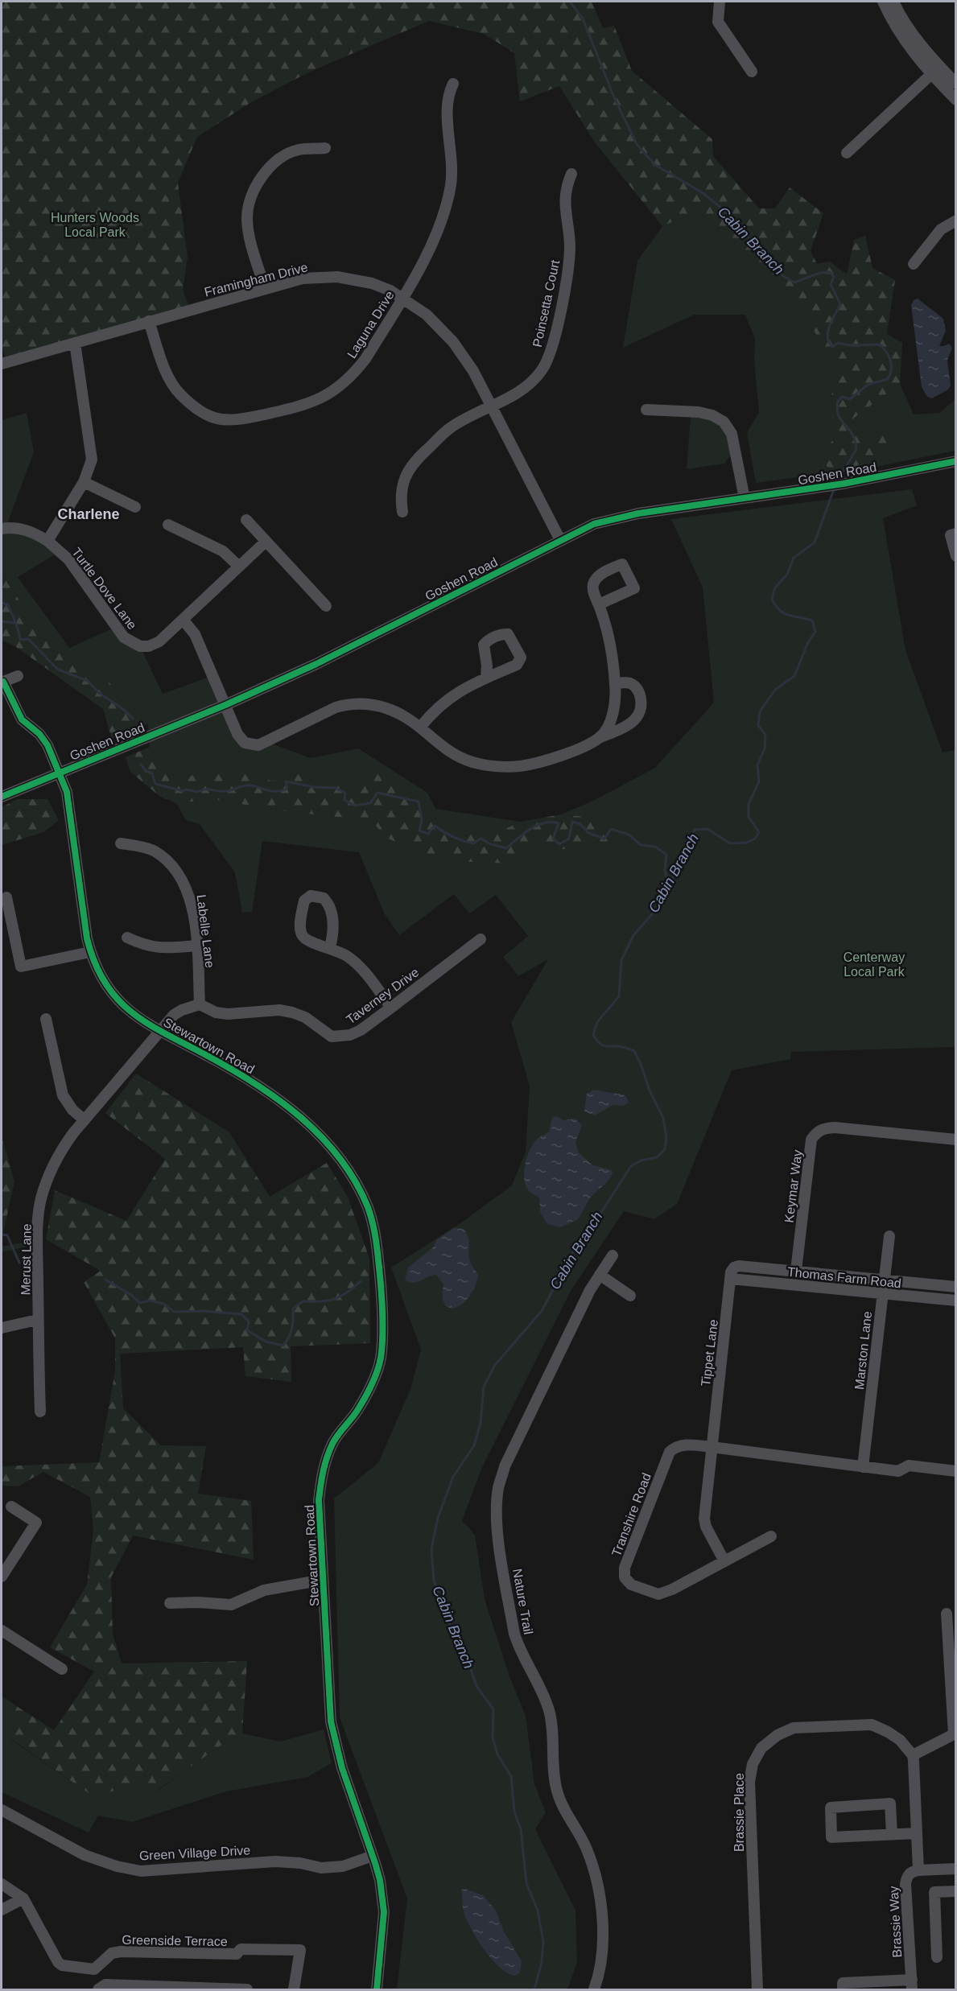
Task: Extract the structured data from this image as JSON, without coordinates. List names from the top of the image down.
{
  "streets": {
    "street": [
      "Framingham Drive",
      "Poinsetta Court",
      "Laguna Drive",
      "Goshen Road",
      "Turtle Dove Lane",
      "Labelle Lane",
      "Taverney Drive",
      "Stewartown Road",
      "Keymar Way",
      "Merust Lane",
      "Thomas Farm Road",
      "Marston Lane",
      "Tippet Lane",
      "Transhire Road",
      "Nature Trail",
      "Brassie Place",
      "Green Village Drive",
      "Brassie Way",
      "Greenside Terrace"
    ]
  },
  "crossings": [
    ["Framingham Drive", "Poinsetta Court"],
    ["Framingham Drive", "Laguna Drive"],
    ["Framingham Drive", "Goshen Road"],
    ["Goshen Road", "Stewartown Road"],
    ["Labelle Lane", "Taverney Drive"],
    ["Stewartown Road", "Merust Lane"],
    ["Stewartown Road", "Green Village Drive"],
    ["Keymar Way", "Thomas Farm Road"],
    ["Thomas Farm Road", "Marston Lane"],
    ["Thomas Farm Road", "Tippet Lane"],
    ["Marston Lane", "Transhire Road"],
    ["Tippet Lane", "Transhire Road"]
  ],
  "districts": ["Charlene"],
  "water": ["Cabin Branch"],
  "parks": ["Hunters Woods Local Park", "Centerway Local Park"]
}
